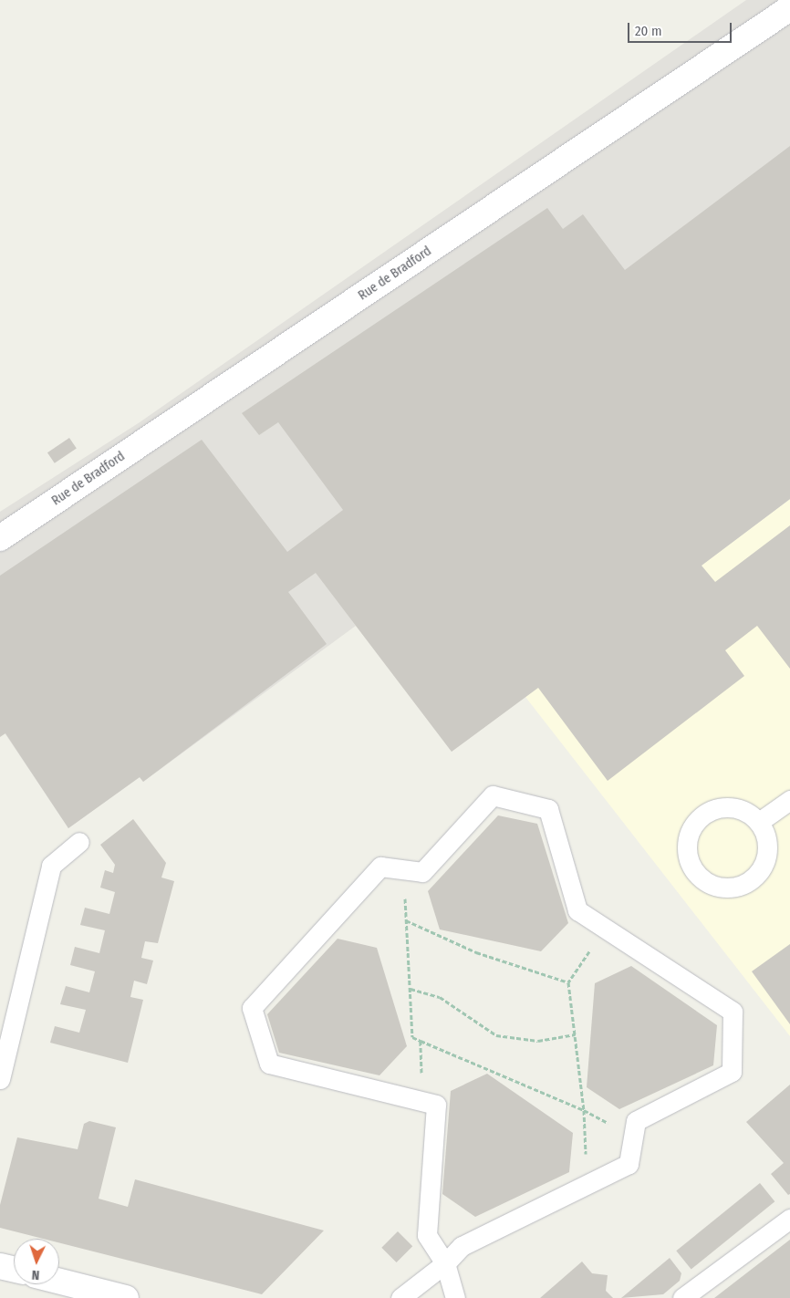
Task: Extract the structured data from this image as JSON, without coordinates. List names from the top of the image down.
{
  "streets": {
    "street": ["Rue de Bradford"]
  },
  "scale_bar": "20 m",
  "north": "bottom"
}
